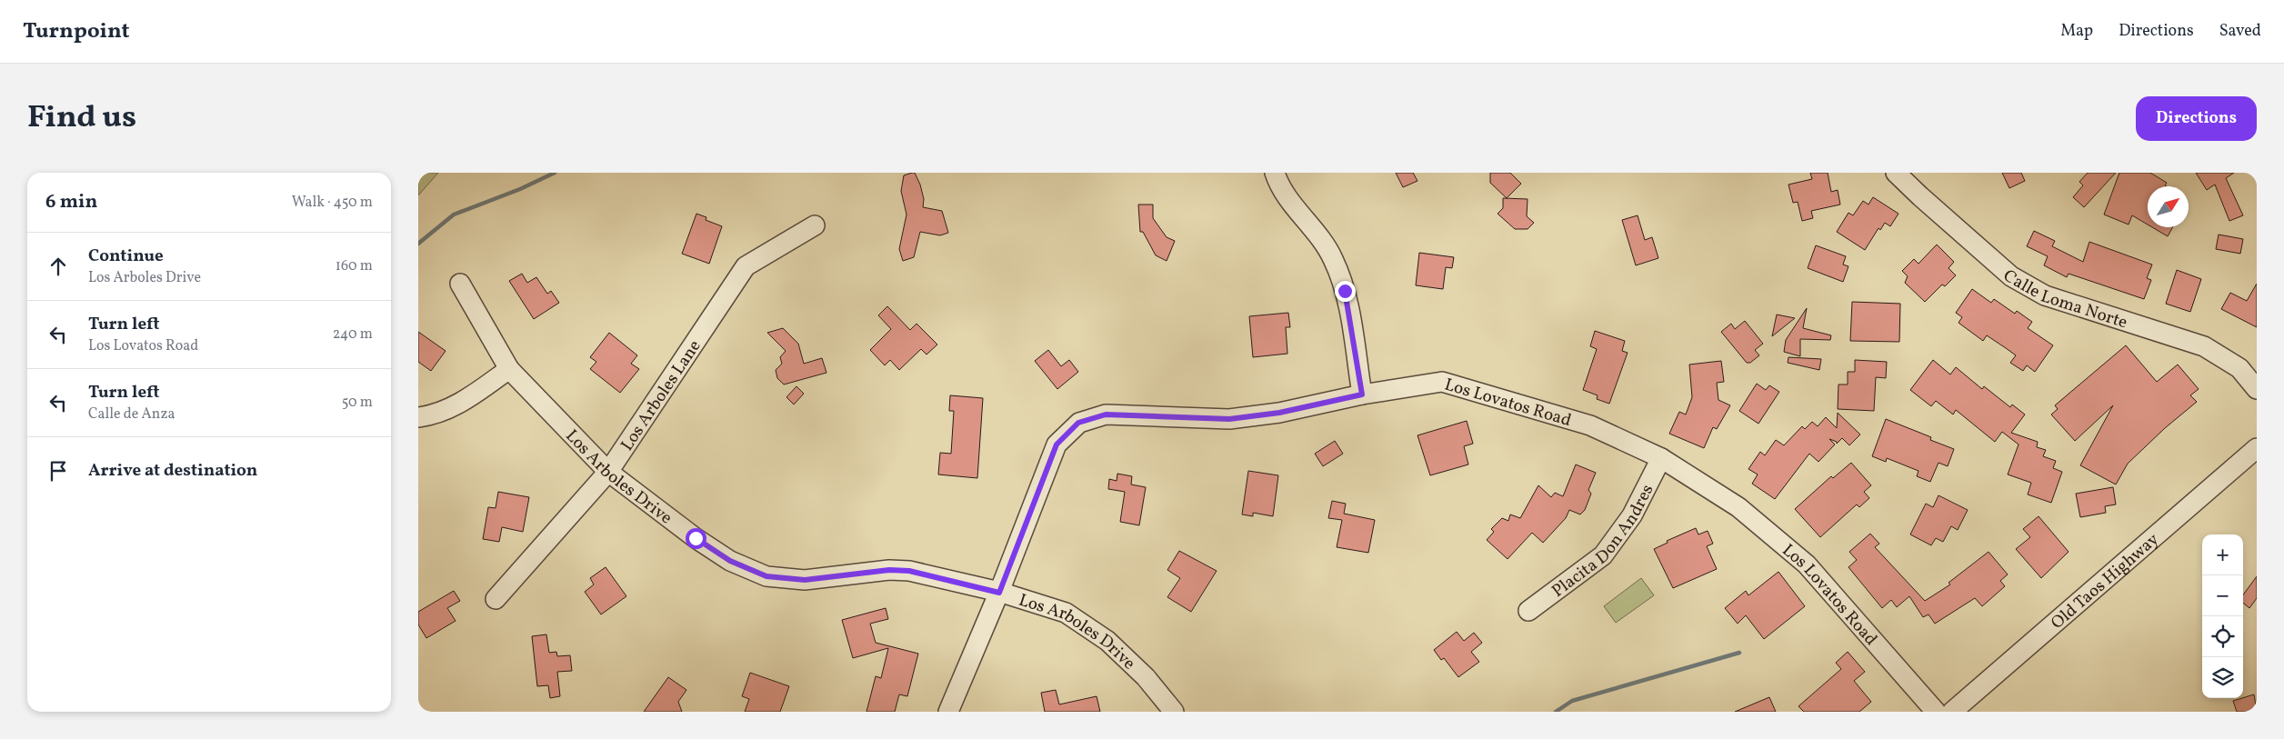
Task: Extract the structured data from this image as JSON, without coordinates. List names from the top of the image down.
{
  "streets": {
    "street": [
      "Calle Loma Norte",
      "Los Arboles Lane",
      "Los Lovatos Road",
      "Los Arboles Drive",
      "Placita Don Andres",
      "Old Taos Highway"
    ]
  },
  "crossings": [
    ["Los Arboles Lane", "Los Arboles Drive"],
    ["Los Lovatos Road", "Los Arboles Drive"],
    ["Los Lovatos Road", "Placita Don Andres"]
  ],
  "north": "top right",
  "page": {
    "header": "Turnpoint",
    "nav": ["Map", "Directions", "Saved"],
    "title": "Find us",
    "buttons": "Directions",
    "heading": ["6 min", "Walk · 450 m"],
    "list": [
      ["Continue", "Los Arboles Drive", "160 m"],
      ["Turn left", "Los Lovatos Road", "240 m"],
      ["Turn left", "Calle de Anza", "50 m"],
      "Arrive at destination"
    ],
    "map_buttons": ["+", "−"]
  }
}
